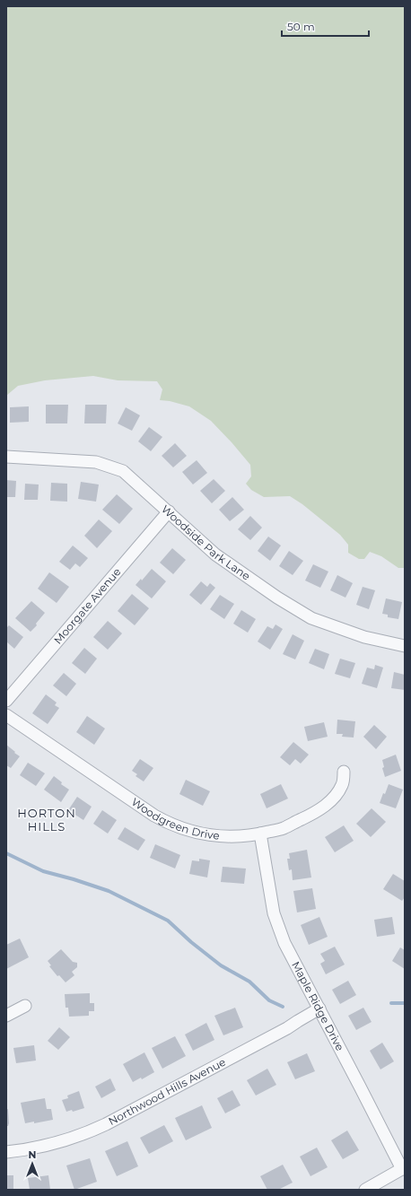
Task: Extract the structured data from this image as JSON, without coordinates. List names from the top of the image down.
{
  "streets": {
    "street": [
      "Woodside Park Lane",
      "Moorgate Avenue",
      "Woodgreen Drive",
      "Maple Ridge Drive",
      "Northwood Hills Avenue"
    ]
  },
  "crossings": [
    ["Woodside Park Lane", "Moorgate Avenue"],
    ["Woodgreen Drive", "Maple Ridge Drive"],
    ["Maple Ridge Drive", "Northwood Hills Avenue"]
  ],
  "districts": ["HORTON HILLS"],
  "scale_bar": "50 m",
  "north": "top"
}
